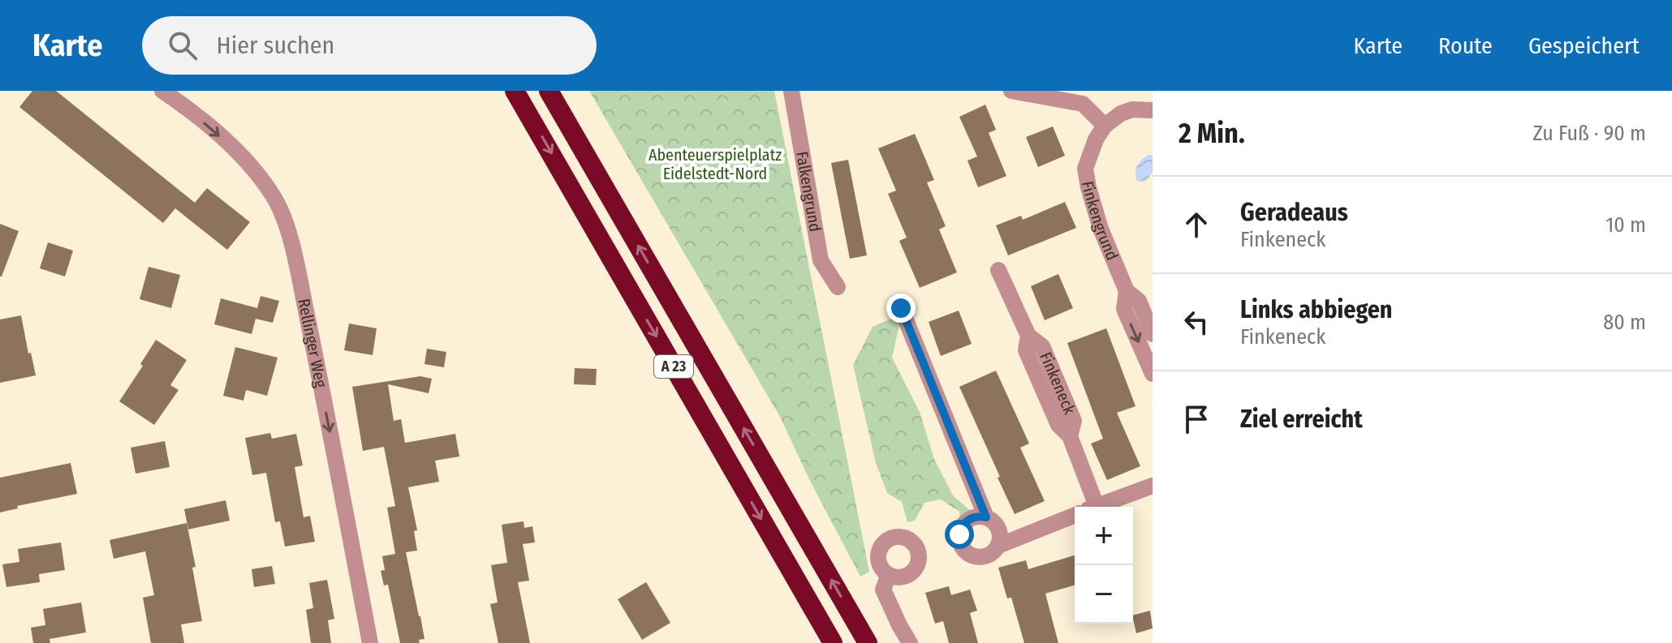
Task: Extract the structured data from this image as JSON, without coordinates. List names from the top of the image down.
{
  "streets": {
    "highway": ["A 23"],
    "street": [
      "Falkengrund",
      "Finkengrund",
      "Rellinger Weg",
      "Finkeneck"
    ]
  },
  "one_way": ["Rellinger Weg"],
  "parks": ["Abenteuerspielplatz Eidelstedt-Nord"],
  "page": {
    "header": "Karte",
    "search": "Hier suchen",
    "nav": ["Karte", "Route", "Gespeichert"],
    "heading": ["2 Min.", "Zu Fuß · 90 m"],
    "list": [
      ["Geradeaus", "Finkeneck", "10 m"],
      ["Links abbiegen", "Finkeneck", "80 m"],
      "Ziel erreicht"
    ],
    "map_buttons": ["+", "−"]
  }
}
